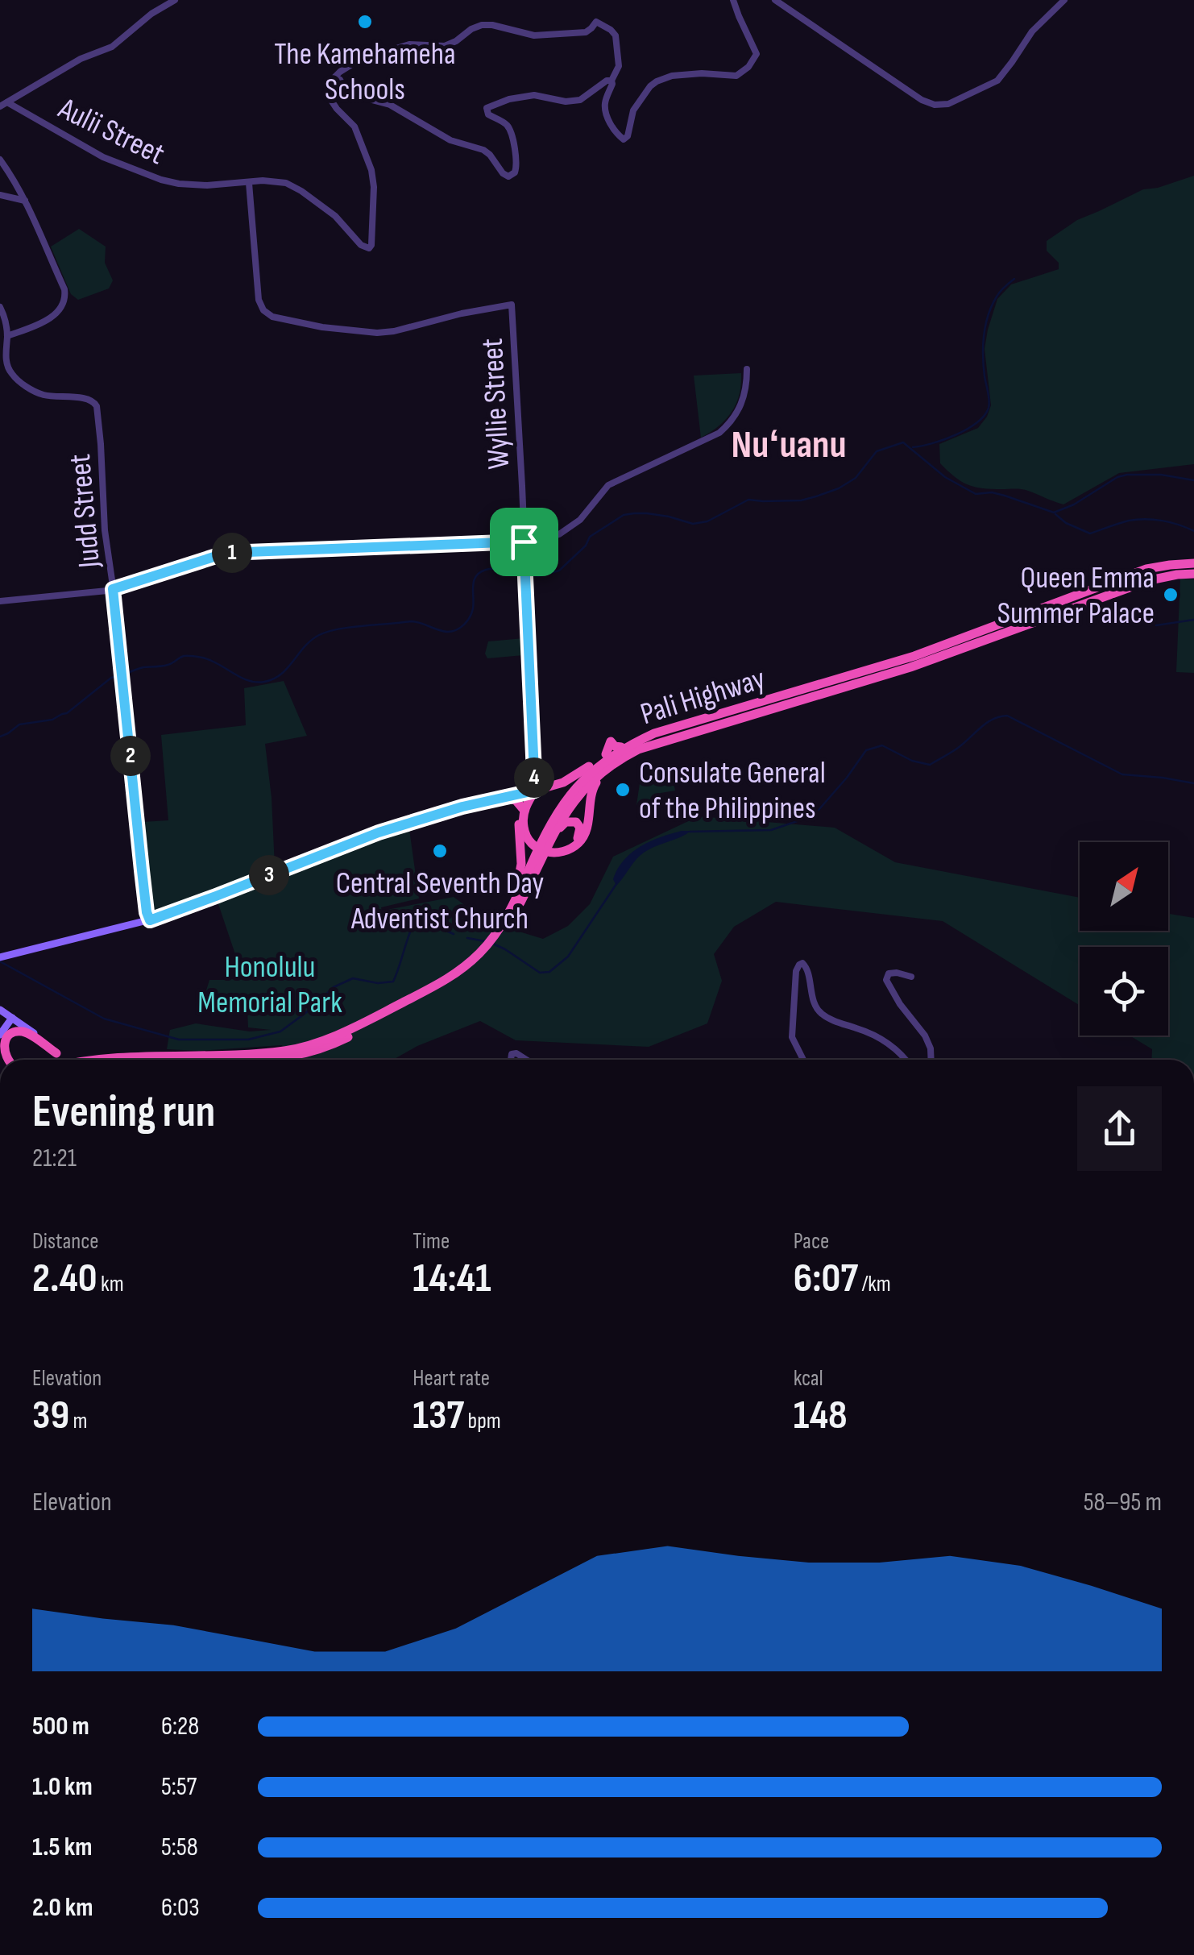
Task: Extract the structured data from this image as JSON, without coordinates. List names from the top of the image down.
{
  "streets": {
    "highway": ["Pali Highway"],
    "street": ["Aulii Street", "Wyllie Street", "Judd Street"]
  },
  "crossings": [
    ["Aulii Street", "Wyllie Street"]
  ],
  "districts": ["Nuʻuanu"],
  "parks": ["Honolulu Memorial Park"],
  "places": [
    "The Kamehameha Schools",
    "Queen Emma Summer Palace",
    "Consulate General of the Philippines",
    "Central Seventh Day Adventist Church"
  ],
  "north": "top right",
  "page": {
    "pins": [
      "1",
      "2",
      "4",
      "3"
    ],
    "heading": ["Evening run", "21:21"],
    "stats": [
      ["Distance", "2.40 km"],
      ["Time", "14:41"],
      ["Pace", "6:07 /km"],
      ["Elevation", "39 m"],
      ["Heart rate", "137 bpm"],
      ["kcal", "148"]
    ],
    "chart": ["Elevation", "58–95 m"],
    "list": [
      {
        "name": "500 m",
        "note": "6:28"
      },
      {
        "name": "1.0 km",
        "note": "5:57"
      },
      {
        "name": "1.5 km",
        "note": "5:58"
      },
      {
        "name": "2.0 km",
        "note": "6:03"
      }
    ]
  }
}
